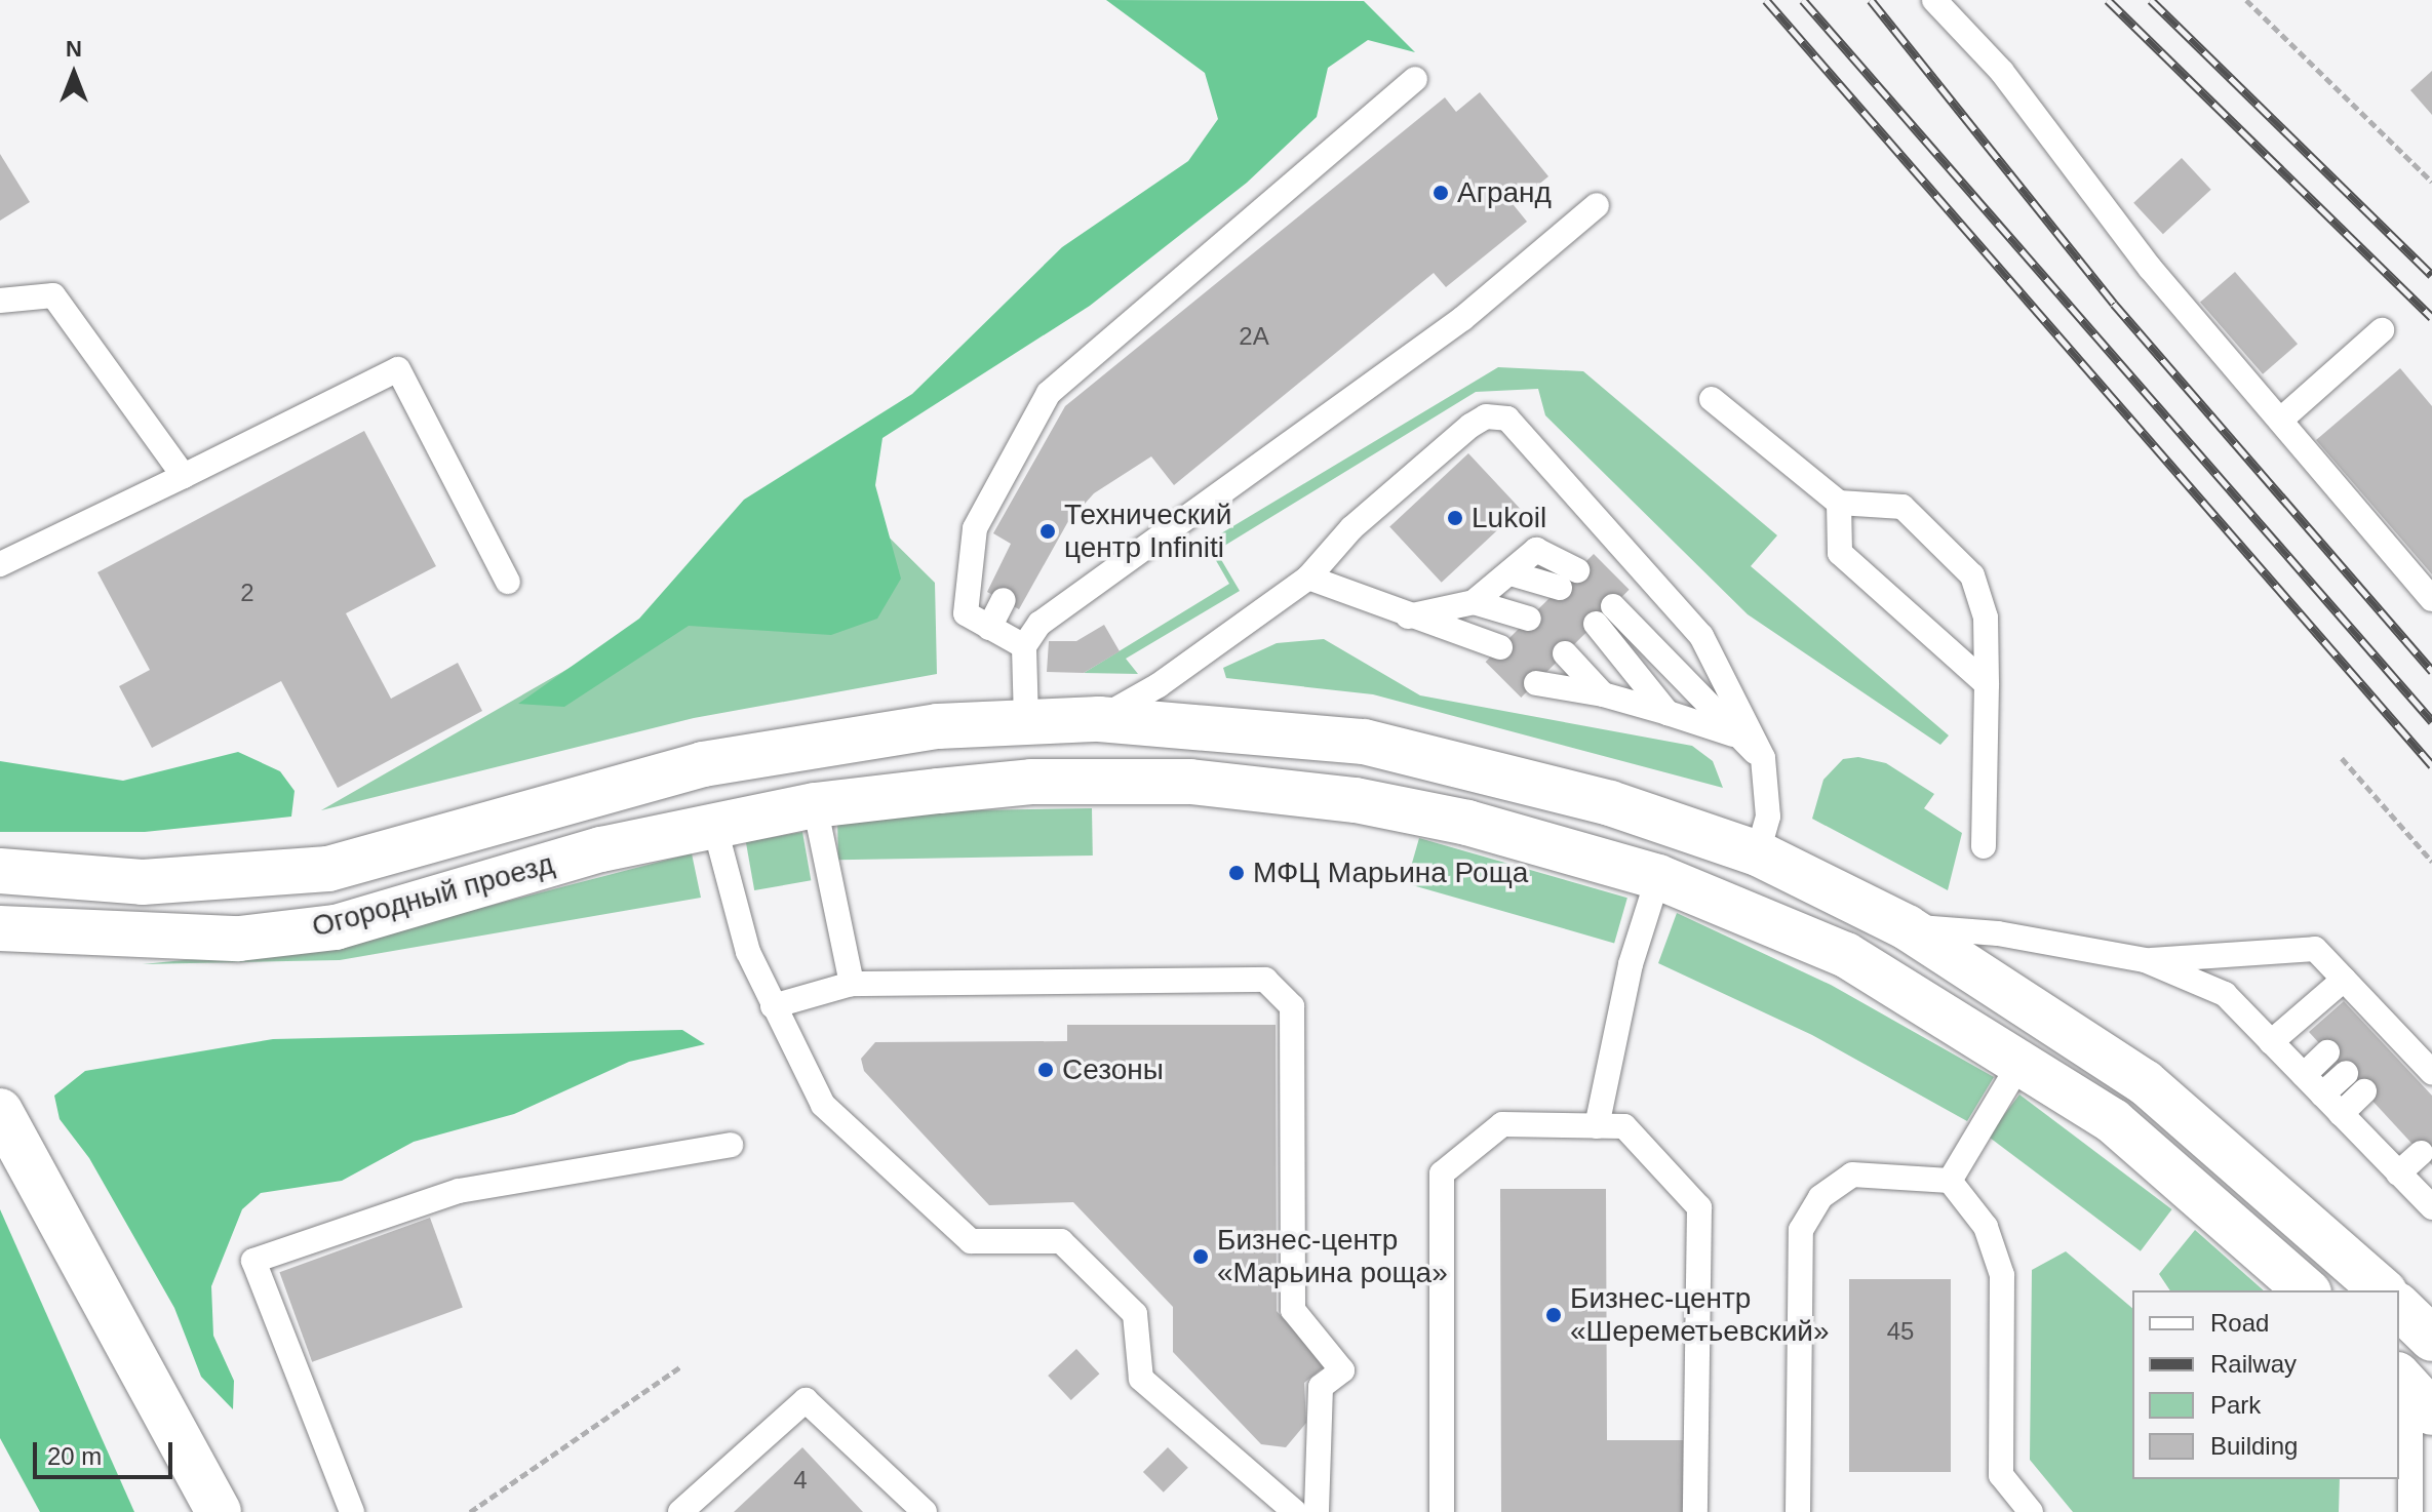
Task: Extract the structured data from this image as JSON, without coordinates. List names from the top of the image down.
{
  "streets": {
    "main road": ["Огородный проезд"]
  },
  "places": [
    "Агранд",
    "Lukoil",
    "Технический центр Infiniti",
    "МФЦ Марьина Роща",
    "Сезоны",
    "Бизнес-центр «Марьина роща»",
    "Бизнес-центр «Шереметьевский»"
  ],
  "house_numbers": [
    "2А",
    "2",
    "45",
    "4"
  ],
  "legend": [
    "Road",
    "Railway",
    "Park",
    "Building"
  ],
  "scale_bar": "20 m",
  "north": "top"
}
